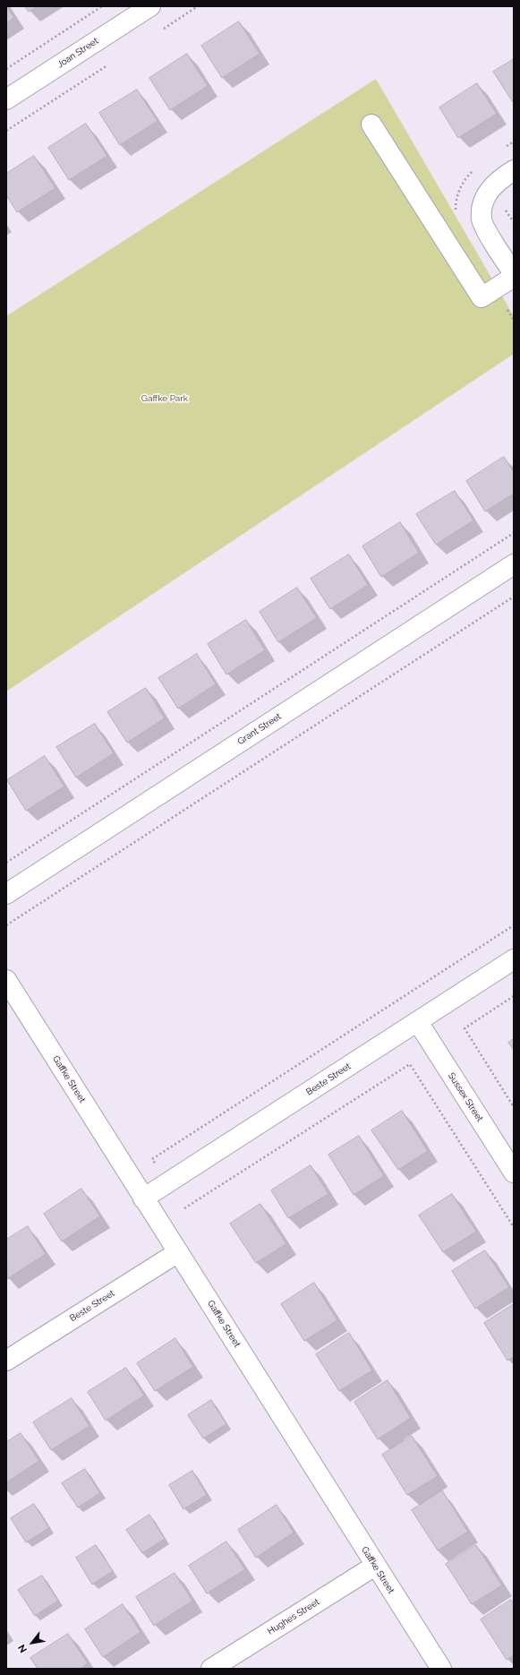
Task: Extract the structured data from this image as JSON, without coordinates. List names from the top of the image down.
{
  "streets": {
    "street": [
      "Joan Street",
      "Grant Street",
      "Gaffke Street",
      "Beste Street",
      "Sussex Street",
      "Hughes Street"
    ]
  },
  "crossings": [
    ["Gaffke Street", "Beste Street"],
    ["Gaffke Street", "Hughes Street"],
    ["Beste Street", "Sussex Street"]
  ],
  "parks": ["Gaffke Park"],
  "north": "bottom left"
}
